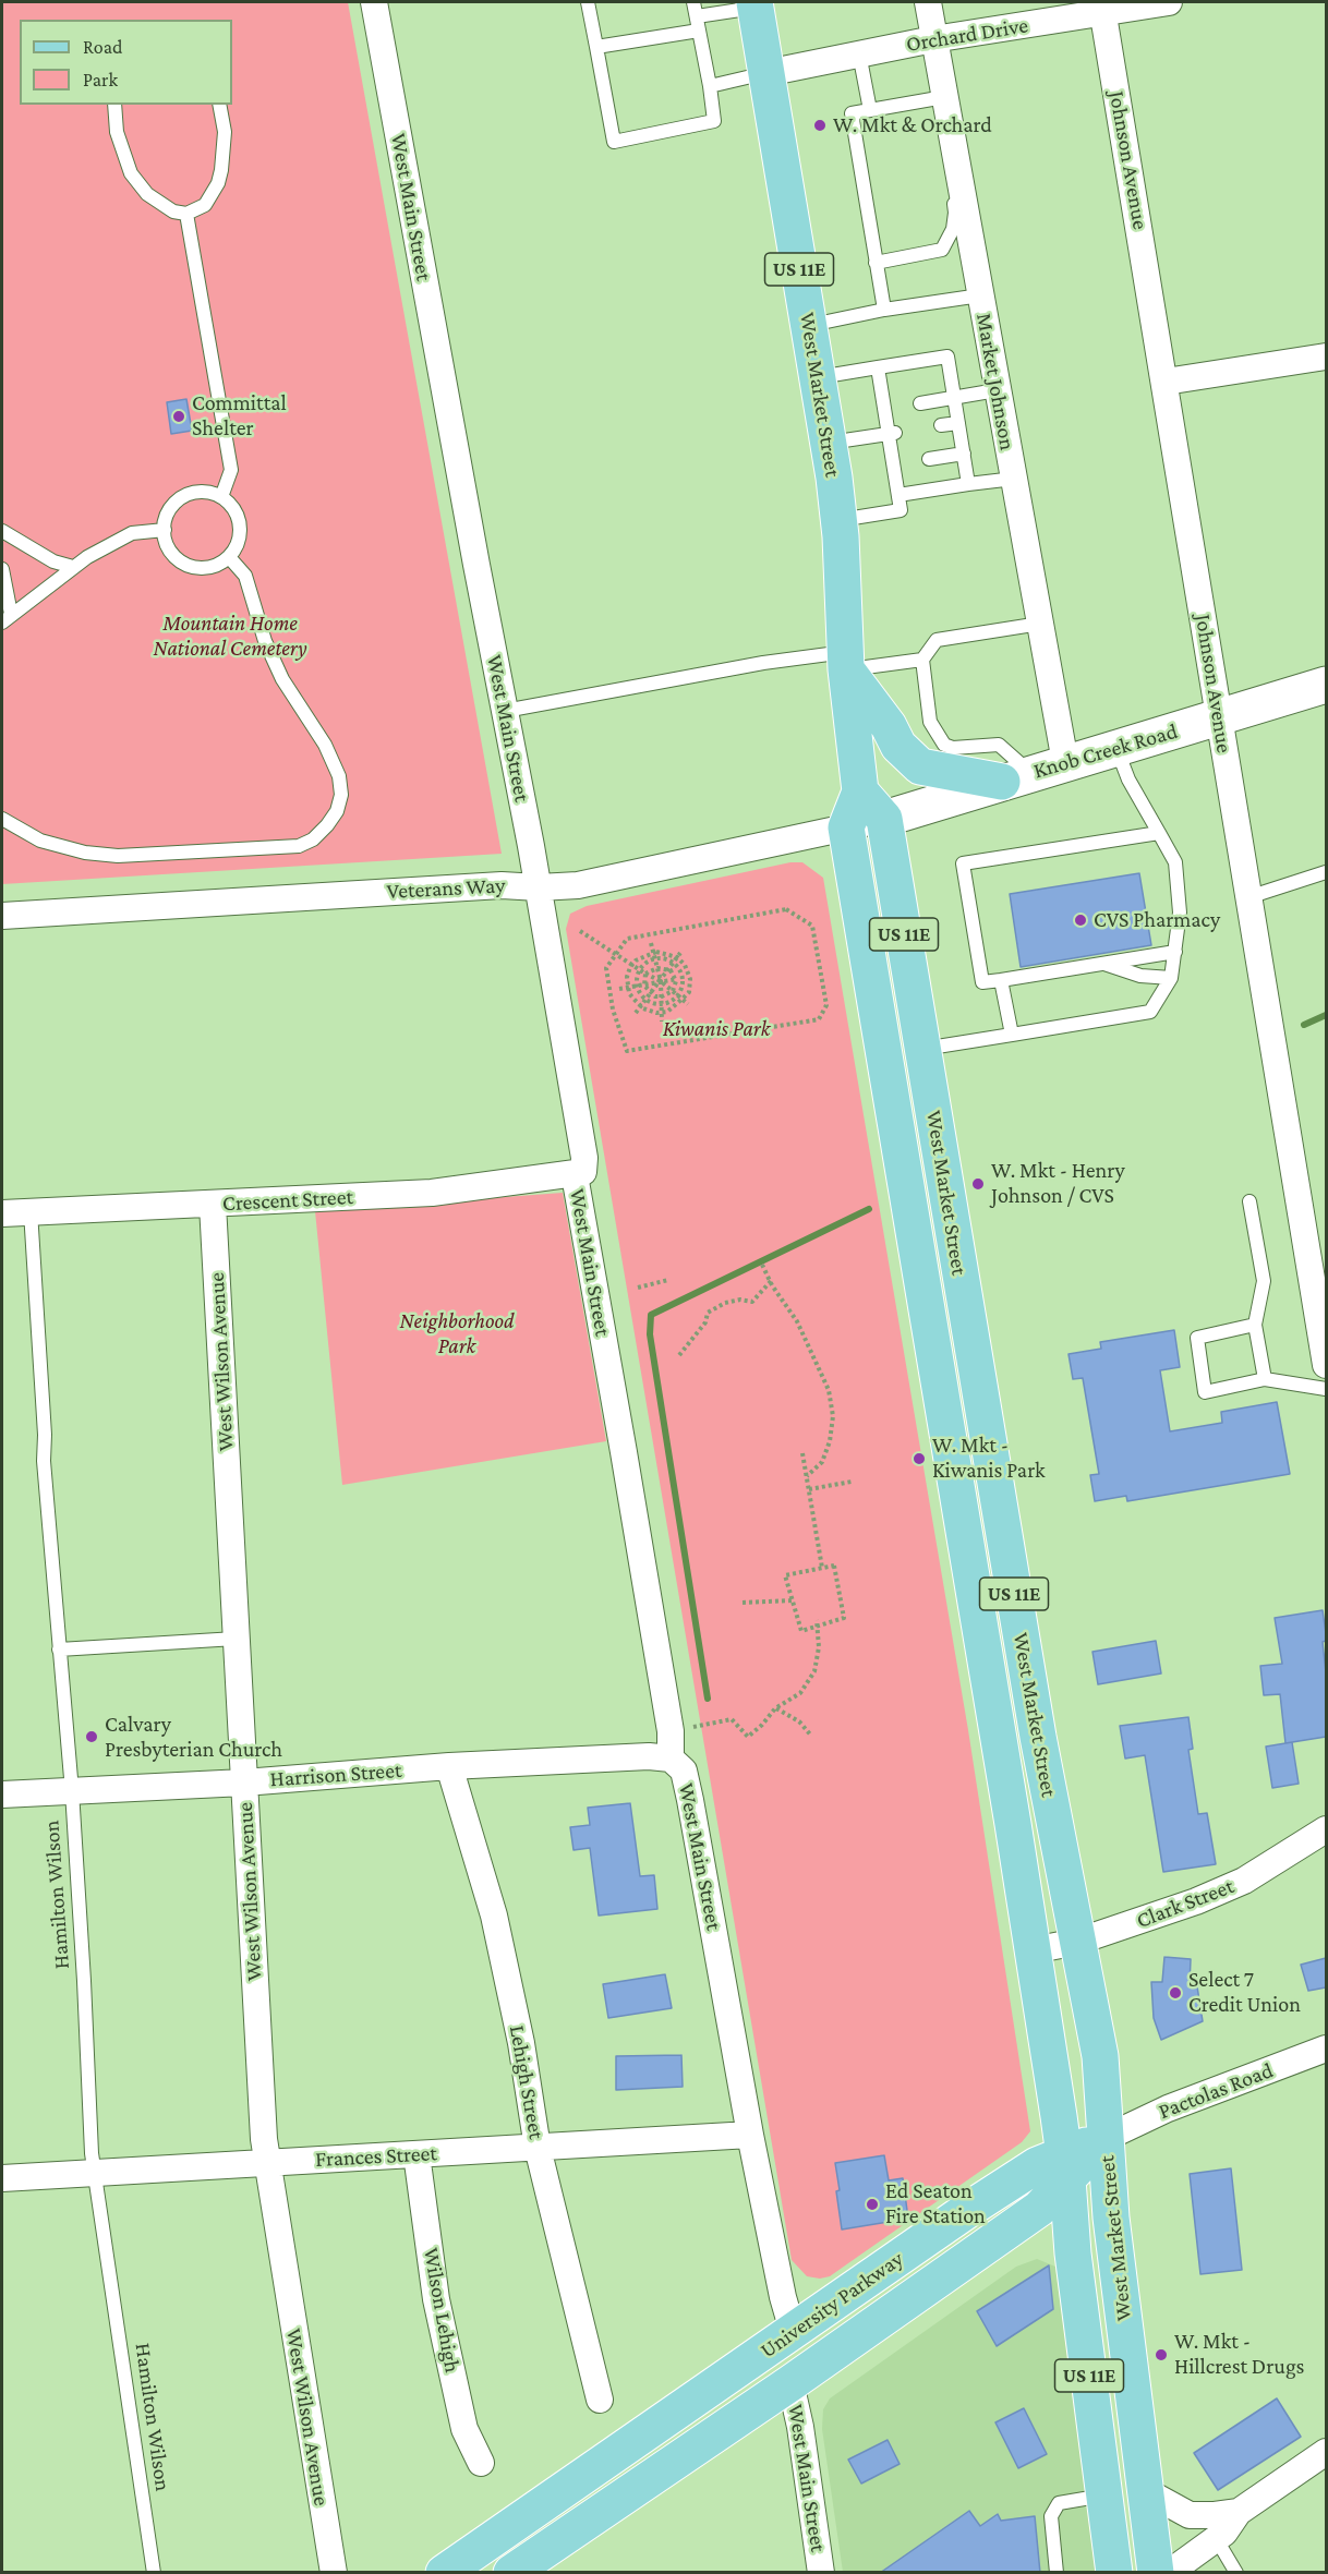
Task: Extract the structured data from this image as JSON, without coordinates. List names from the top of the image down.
{
  "streets": {
    "main road": [
      "US 11E",
      "West Market Street",
      "Knob Creek Road",
      "University Parkway"
    ],
    "street": [
      "Orchard Drive",
      "Johnson Avenue",
      "West Main Street",
      "Market Johnson",
      "Veterans Way",
      "Crescent Street",
      "West Wilson Avenue",
      "Harrison Street",
      "Clark Street",
      "Lehigh Street",
      "Pactolas Road",
      "Frances Street",
      "Wilson Lehigh"
    ],
    "lane": ["Hamilton Wilson"]
  },
  "crossings": [
    ["Orchard Drive", "Johnson Avenue"],
    ["Orchard Drive", "Market Johnson"],
    ["Orchard Drive", "West Market Street"],
    ["Johnson Avenue", "Knob Creek Road"],
    ["West Main Street", "Veterans Way"],
    ["West Main Street", "Crescent Street"],
    ["West Main Street", "Harrison Street"],
    ["West Main Street", "Frances Street"],
    ["West Main Street", "University Parkway"],
    ["Market Johnson", "Knob Creek Road"],
    ["West Market Street", "Knob Creek Road"],
    ["West Market Street", "Veterans Way"],
    ["West Market Street", "Clark Street"],
    ["West Market Street", "Pactolas Road"],
    ["West Market Street", "University Parkway"],
    ["Knob Creek Road", "Veterans Way"],
    ["Crescent Street", "West Wilson Avenue"],
    ["Crescent Street", "Hamilton Wilson"],
    ["West Wilson Avenue", "Harrison Street"],
    ["West Wilson Avenue", "Frances Street"],
    ["Harrison Street", "Hamilton Wilson"],
    ["Harrison Street", "Lehigh Street"],
    ["Hamilton Wilson", "Frances Street"],
    ["Lehigh Street", "Frances Street"],
    ["Pactolas Road", "University Parkway"],
    ["Frances Street", "Wilson Lehigh"]
  ],
  "parks": ["Mountain Home National Cemetery", "Kiwanis Park", "Neighborhood Park"],
  "places": [
    "W. Mkt & Orchard",
    "Committal Shelter",
    "CVS Pharmacy",
    "W. Mkt - Henry Johnson / CVS",
    "W. Mkt - Kiwanis Park",
    "Calvary Presbyterian Church",
    "Select 7 Credit Union",
    "Ed Seaton Fire Station",
    "W. Mkt - Hillcrest Drugs"
  ],
  "legend": ["Road", "Park"]
}
